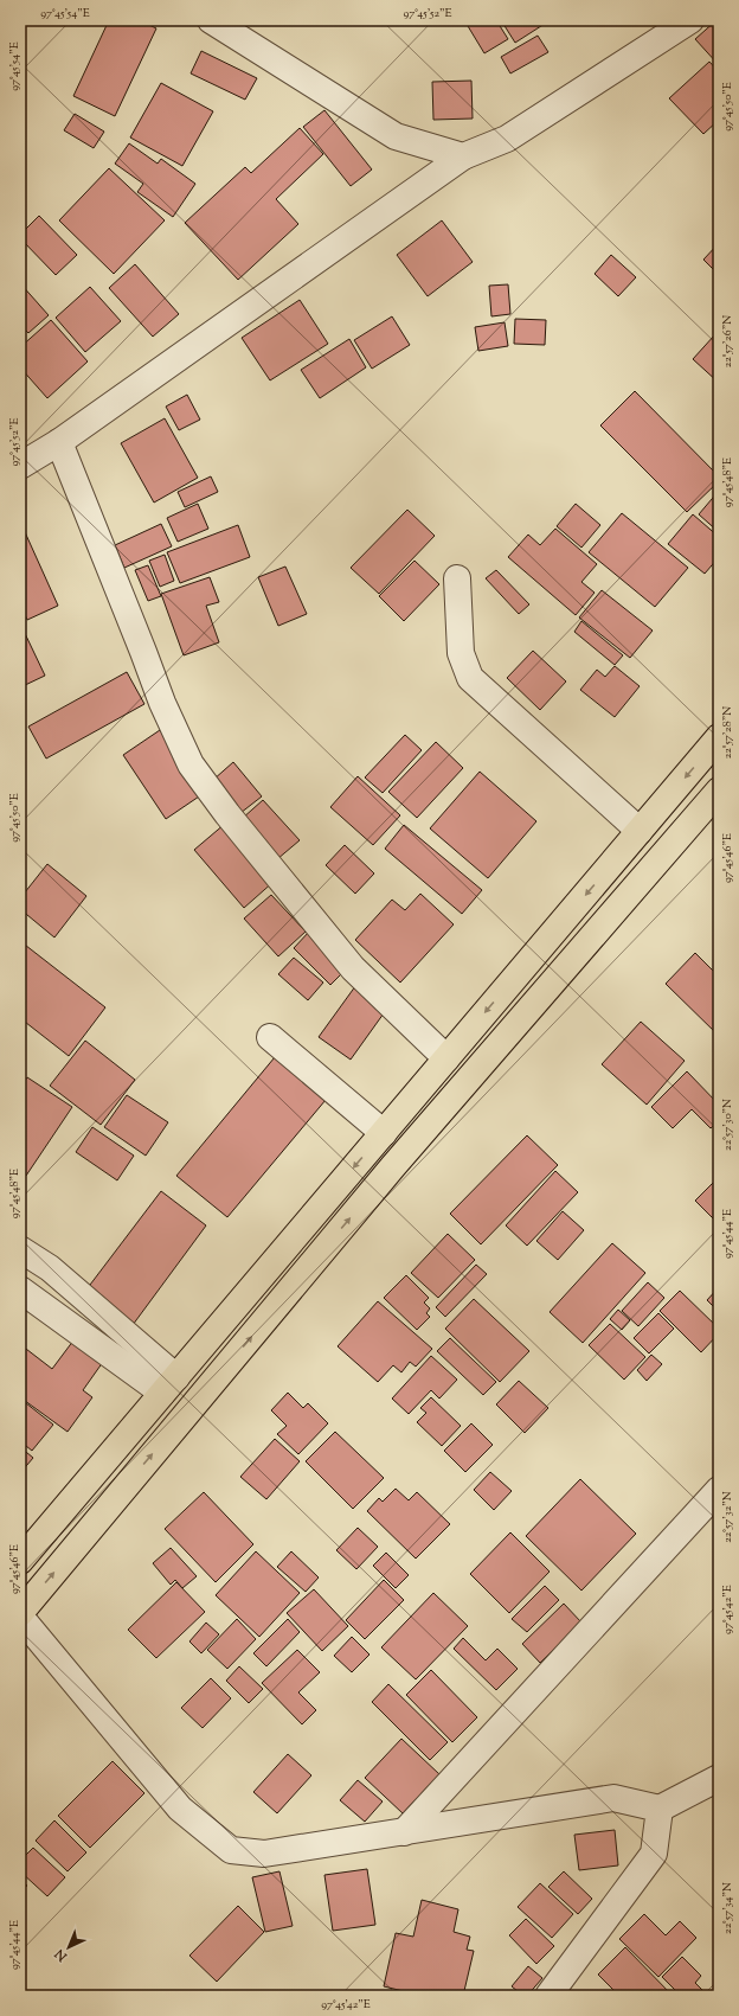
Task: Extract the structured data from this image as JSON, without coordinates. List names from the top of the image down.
{
  "north": "bottom left",
  "coordinates": [
    "97°45'54\"E",
    "97°45'52\"E",
    "97°45'50\"E",
    "22°57'26\"N",
    "97°45'48\"E",
    "22°57'28\"N",
    "97°45'46\"E",
    "22°57'30\"N",
    "97°45'44\"E",
    "22°57'32\"N",
    "97°45'42\"E",
    "22°57'34\"N"
  ]
}
